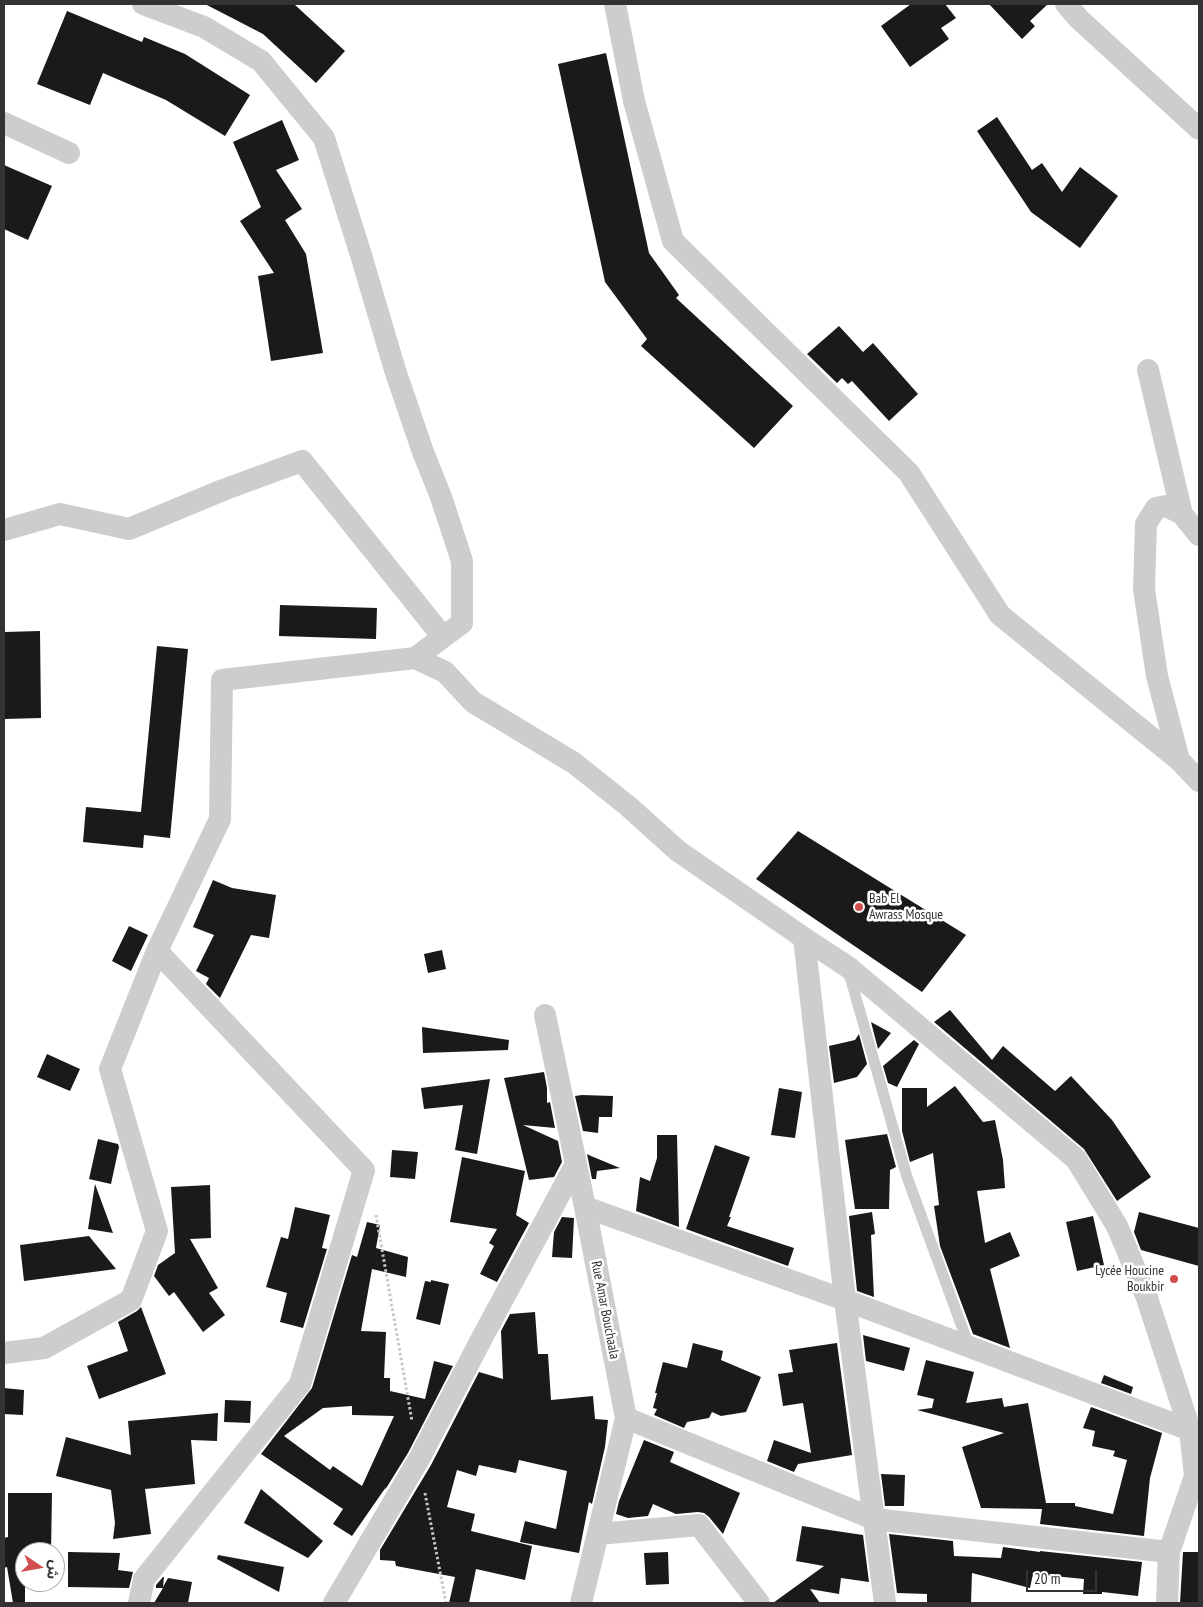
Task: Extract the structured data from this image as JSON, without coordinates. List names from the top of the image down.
{
  "streets": {
    "street": ["Rue Amar Bouchaala"]
  },
  "places": ["Bab El Awrass Mosque", "Lycée Houcine Boukbir"],
  "scale_bar": "20 m",
  "north": "right"
}
